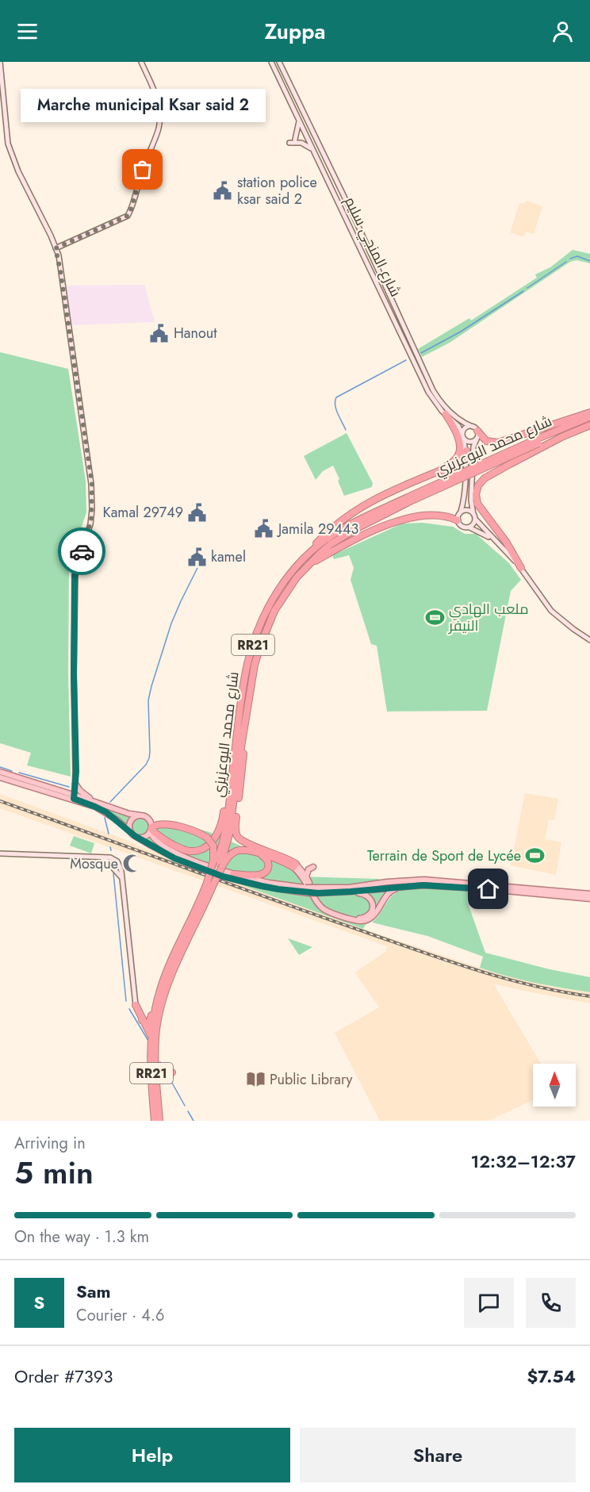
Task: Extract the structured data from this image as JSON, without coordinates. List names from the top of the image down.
{
  "streets": {
    "highway": ["شارع محمد البوعزيزي", "RR21"],
    "main road": ["شارع المنجي سليم"]
  },
  "places": {
    "other": ["Marche municipal Ksar said 2"],
    "public building": [
      "station police ksar said 2",
      "Hanout",
      "Kamal 29749",
      "Jamila 29443",
      "kamel"
    ],
    "sports": ["ملعب الهادي النيفر", "Terrain de Sport de Lycée"],
    "mosque": ["Mosque"],
    "library": ["Public Library"]
  },
  "north": "top",
  "page": {
    "header": "Zuppa",
    "bubble": "Marche municipal Ksar said 2",
    "heading": ["5 min", "Arriving in", "12:32–12:37"],
    "panel": [
      "Sam",
      "Courier · 4.6",
      "Order #7393",
      "$7.54"
    ],
    "bar": "On the way · 1.3 km",
    "round": "S",
    "buttons": ["Help", "Share"]
  }
}
